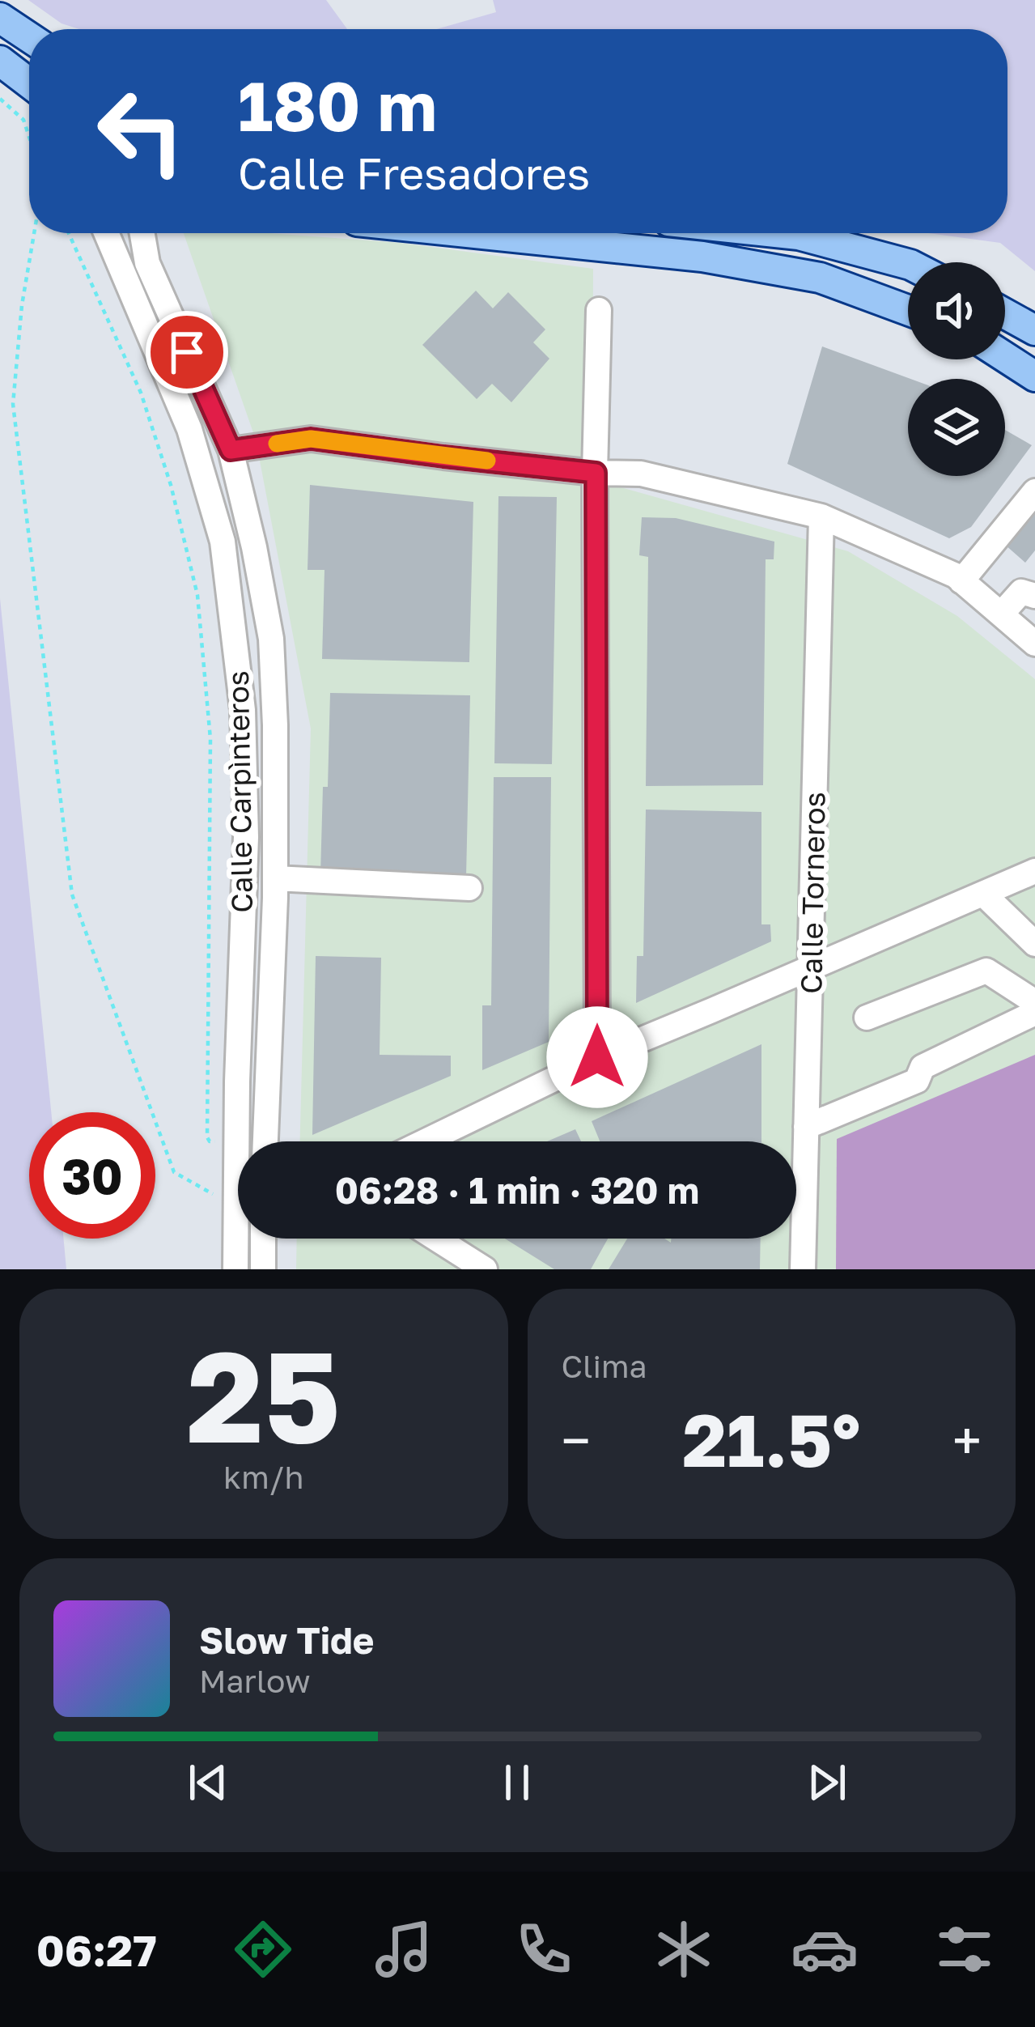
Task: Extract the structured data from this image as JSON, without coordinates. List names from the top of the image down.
{
  "streets": {
    "street": ["Calle Carpìnteros", "Calle Torneros"]
  },
  "page": {
    "turn": ["180 m", "Calle Fresadores"],
    "limit": "30",
    "trip": "06:28 · 1 min · 320 m",
    "tile": [
      ["25", "km/h"],
      "Clima"
    ],
    "heat": ["−", "21.5°", "+"],
    "song": ["Slow Tide", "Marlow"],
    "tabs": "06:27"
  }
}
